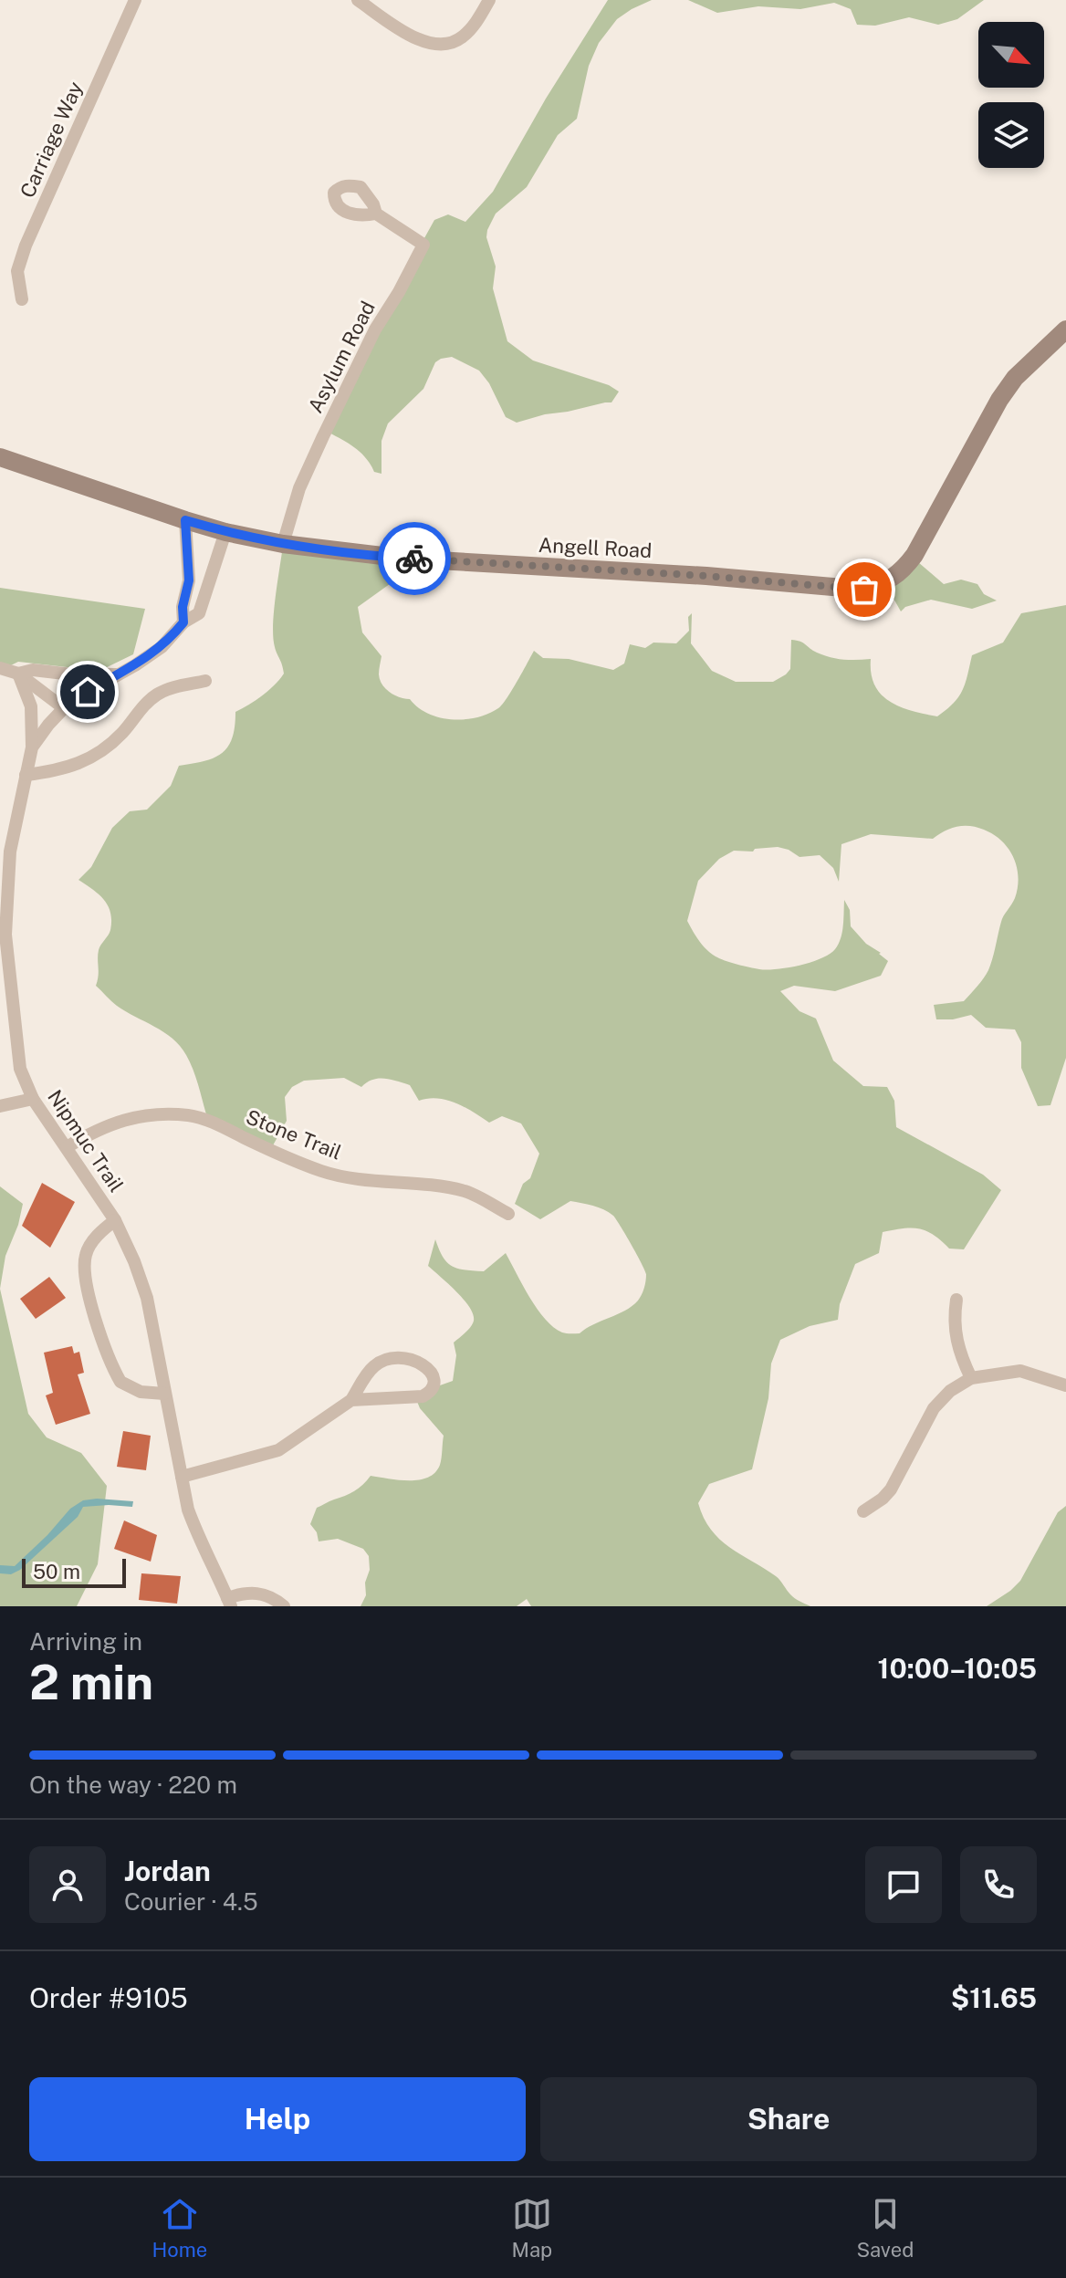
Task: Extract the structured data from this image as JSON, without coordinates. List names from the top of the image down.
{
  "streets": {
    "street": [
      "Carriage Way",
      "Asylum Road",
      "Angell Road",
      "Stone Trail",
      "Nipmuc Trail"
    ]
  },
  "crossings": [
    ["Asylum Road", "Angell Road"],
    ["Angell Road", "Nipmuc Trail"],
    ["Stone Trail", "Nipmuc Trail"]
  ],
  "scale_bar": "50 m",
  "north": "bottom right",
  "page": {
    "scale": "50 m",
    "heading": ["2 min", "Arriving in", "10:00–10:05"],
    "panel": [
      "Jordan",
      "Courier · 4.5",
      "Order #9105",
      "$11.65"
    ],
    "bar": "On the way · 220 m",
    "buttons": ["Help", "Share"],
    "tabs": ["Home", "Map", "Saved"]
  }
}
